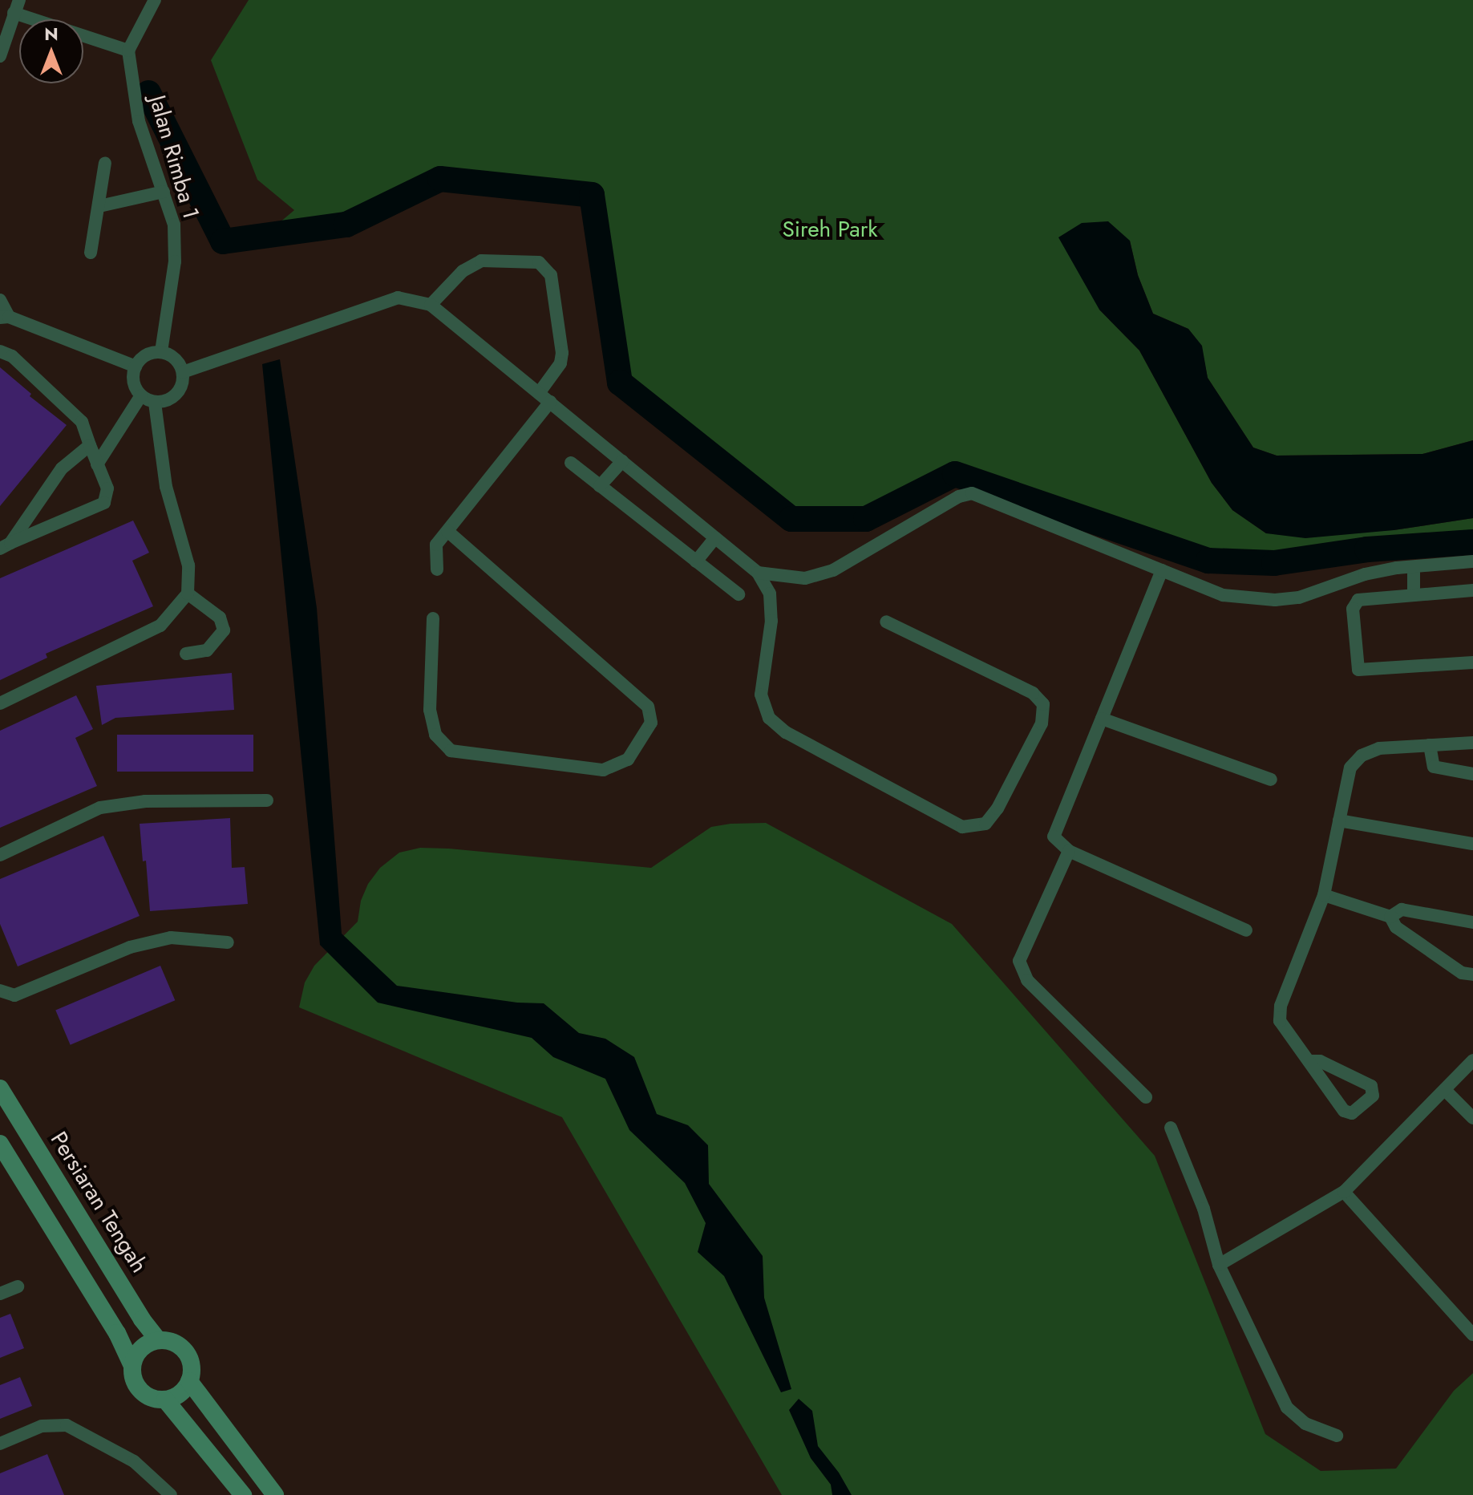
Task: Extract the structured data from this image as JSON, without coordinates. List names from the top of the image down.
{
  "streets": {
    "street": ["Jalan Rimba 1", "Persiaran Tengah"]
  },
  "parks": ["Sireh Park"],
  "north": "top"
}
